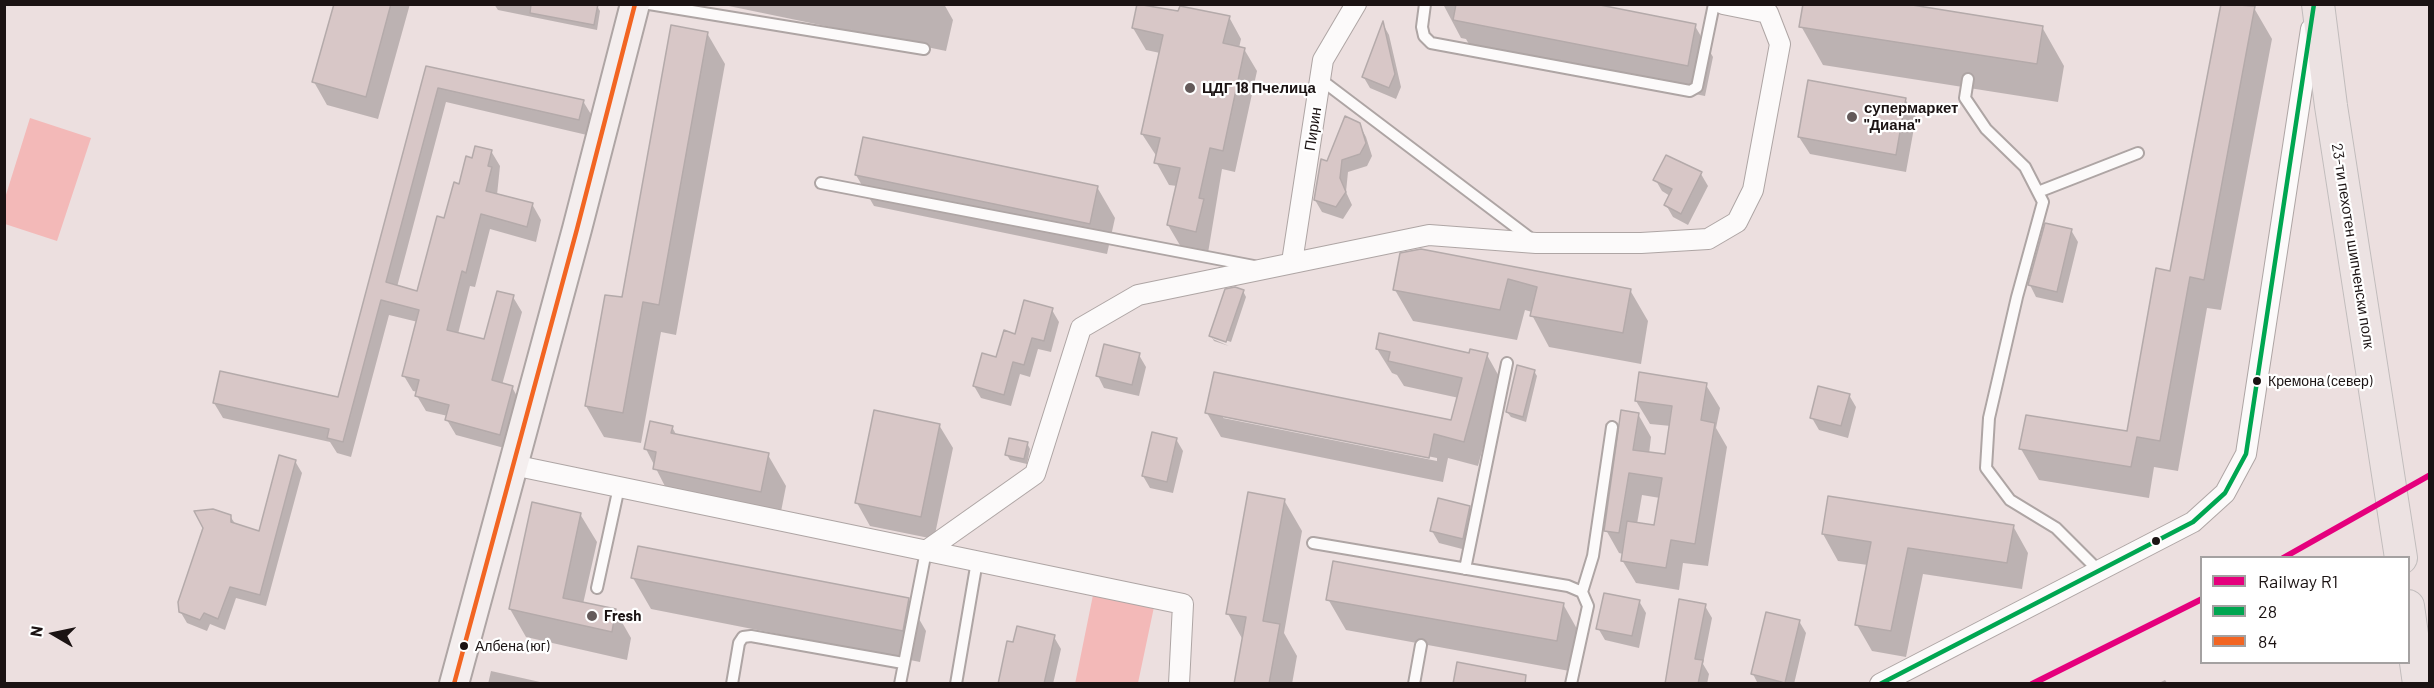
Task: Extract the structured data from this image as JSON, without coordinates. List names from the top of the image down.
{
  "streets": {
    "main road": ["23-ти пехотен шипченски полк"],
    "street": ["Пирин"]
  },
  "places": [
    "ЦДГ 18 Пчелица",
    "супермаркет \"Диана\"",
    "Кремона (север)",
    "Fresh",
    "Албена (юг)"
  ],
  "lines": ["transit line 28", "transit line 84", "rail line R1"],
  "legend": ["Railway R1", "28", "84"],
  "north": "left"
}
